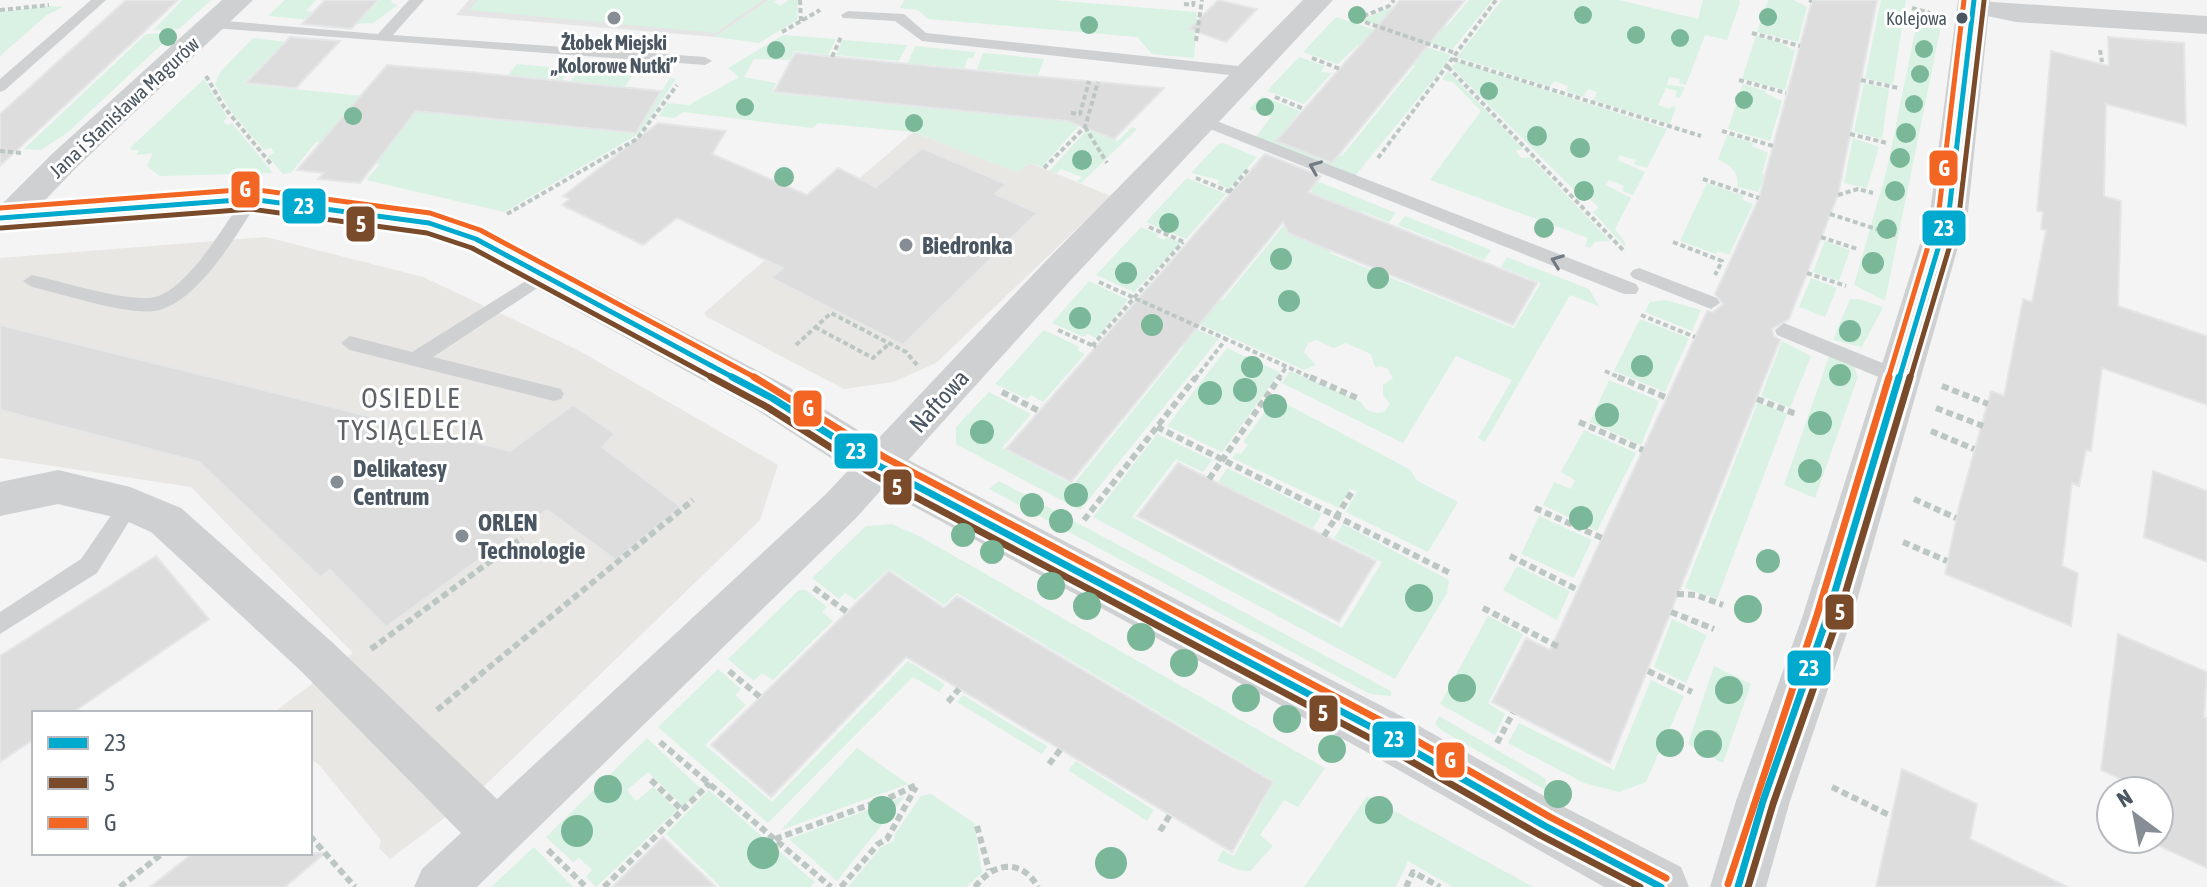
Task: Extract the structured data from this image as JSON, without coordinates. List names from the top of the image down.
{
  "streets": {
    "street": ["Jana i Stanisława Magurów", "Naftowa"]
  },
  "districts": ["OSIEDLE TYSIĄCLECIA"],
  "places": [
    "Żłobek Miejski „Kolorowe Nutki”",
    "Kolejowa",
    "Biedronka",
    "Delikatesy Centrum",
    "ORLEN Technologie"
  ],
  "lines": ["transit line 23", "transit line G", "transit line 5"],
  "legend": ["23", "5", "G"],
  "north": "top left"
}
